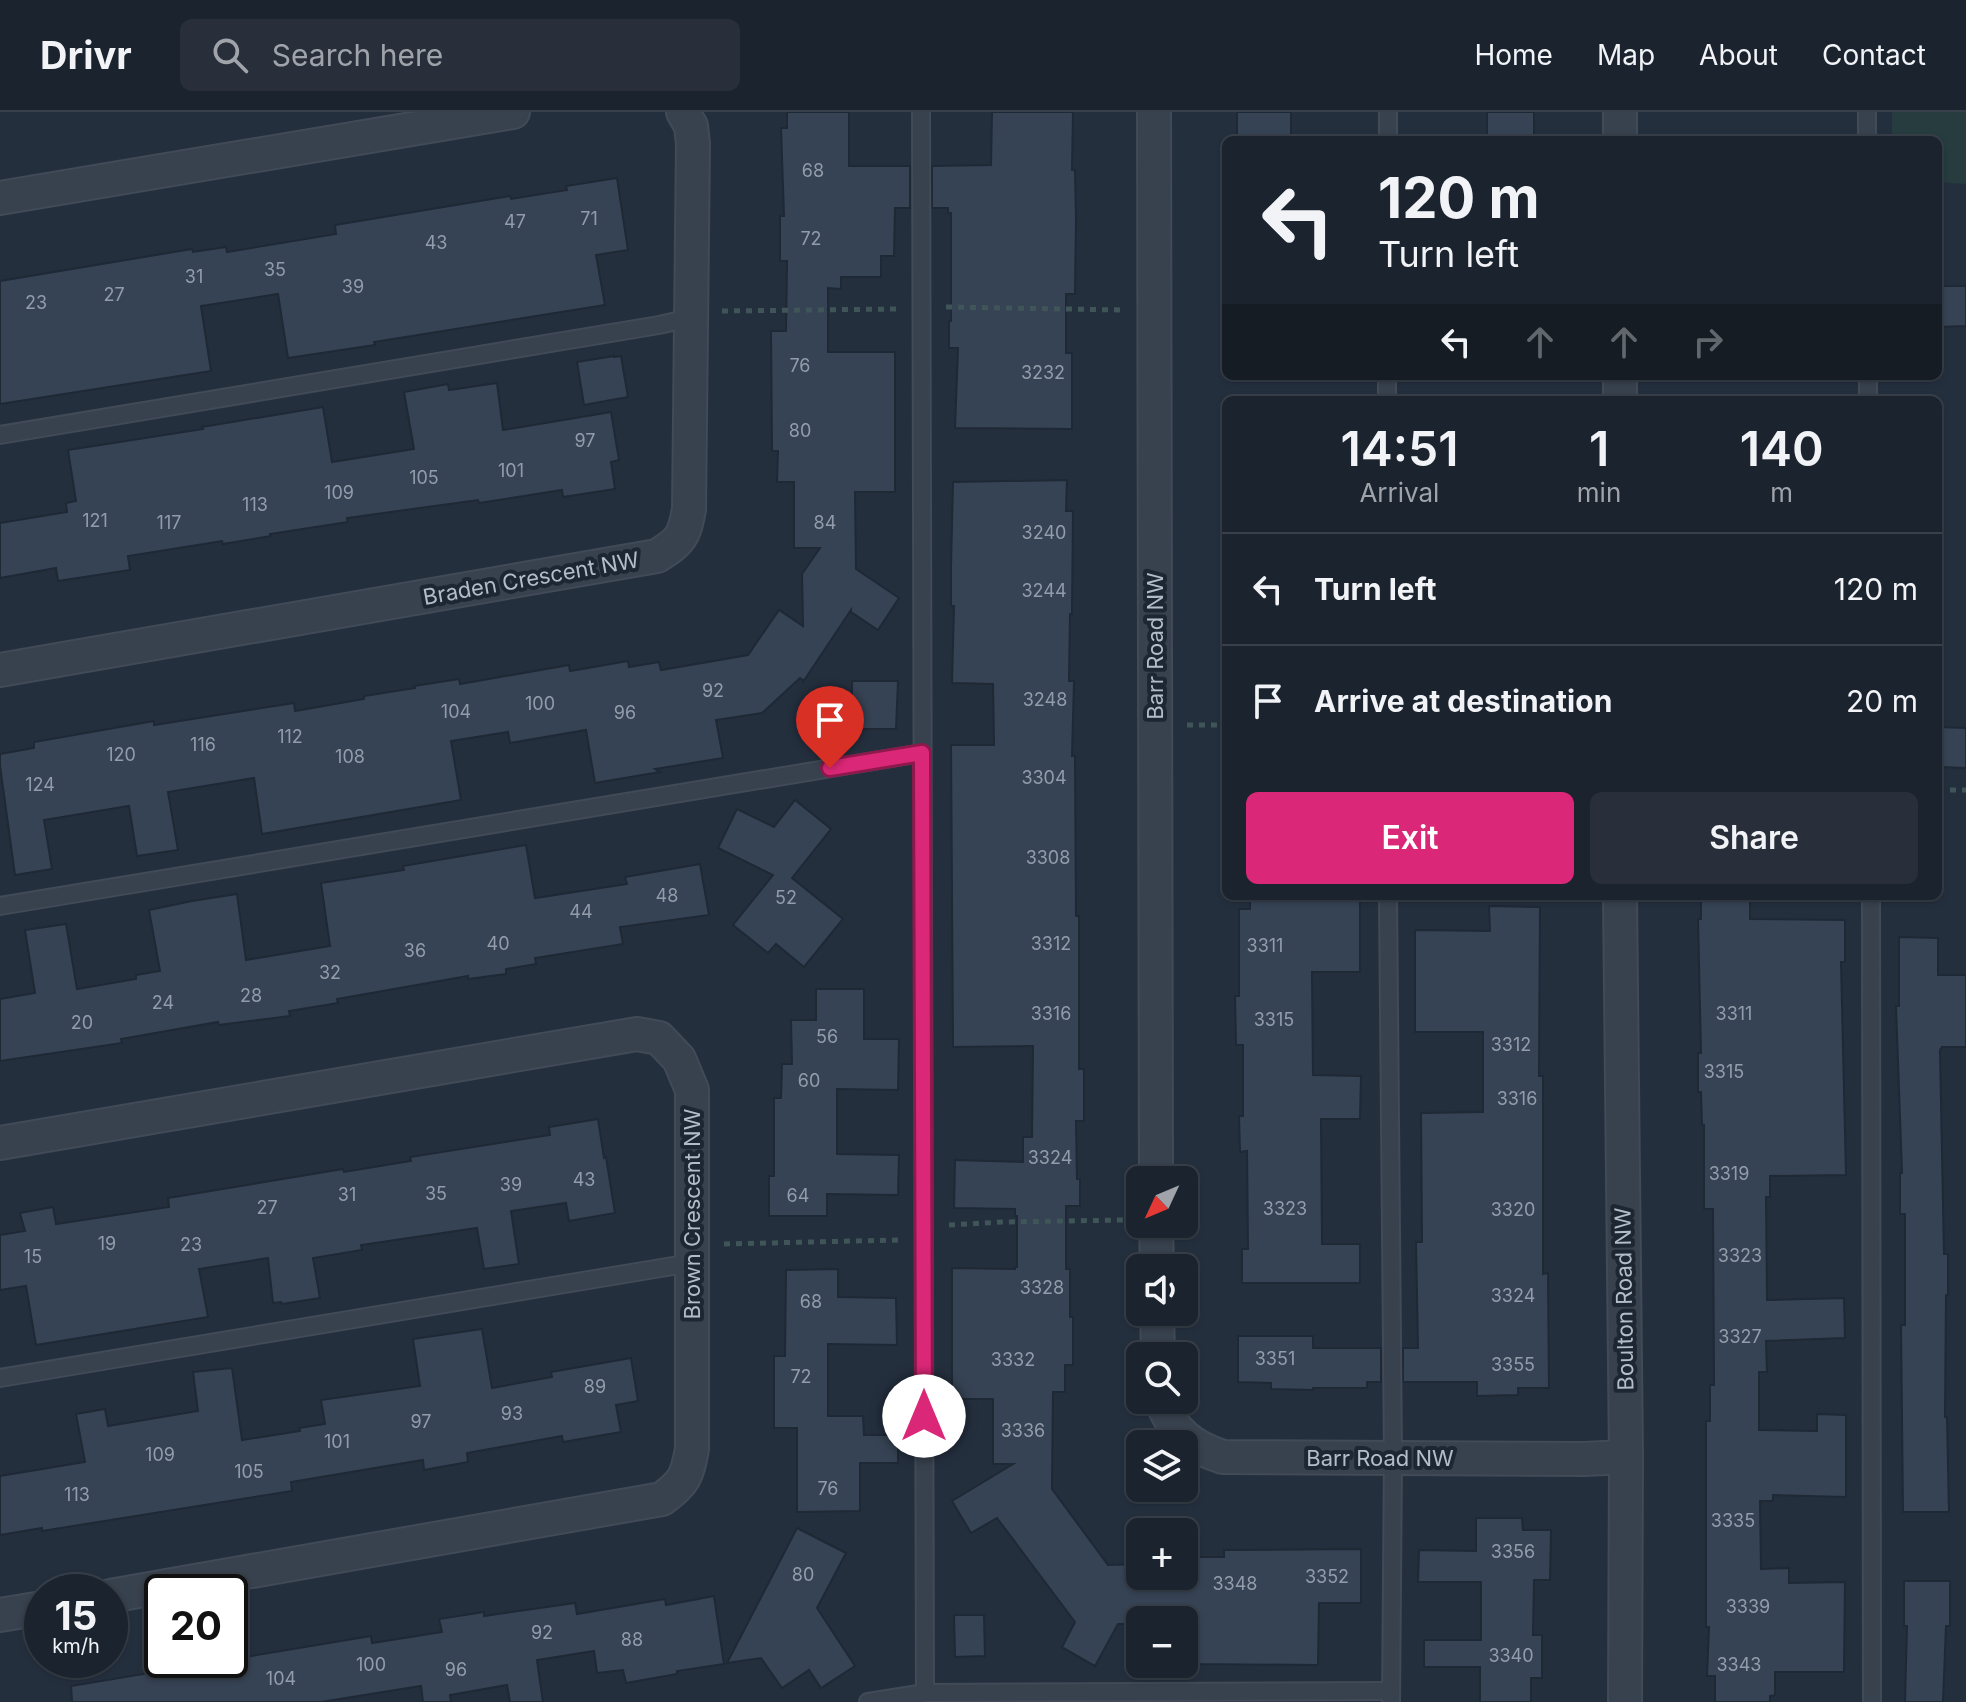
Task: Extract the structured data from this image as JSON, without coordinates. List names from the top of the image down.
{
  "streets": {
    "street": [
      "Braden Crescent NW",
      "Barr Road NW",
      "Brown Crescent NW",
      "Boulton Road NW"
    ]
  },
  "crossings": [
    ["Barr Road NW", "Boulton Road NW"]
  ],
  "house_numbers": [
    "68",
    "71",
    "47",
    "72",
    "43",
    "35",
    "31",
    "39",
    "27",
    "23",
    "76",
    "3232",
    "80",
    "97",
    "101",
    "105",
    "109",
    "113",
    "121",
    "117",
    "84",
    "3240",
    "3244",
    "92",
    "3248",
    "100",
    "104",
    "96",
    "112",
    "116",
    "120",
    "108",
    "3304",
    "124",
    "3308",
    "48",
    "52",
    "44",
    "40",
    "3312",
    "3311",
    "36",
    "32",
    "28",
    "24",
    "3316",
    "3311",
    "3315",
    "20",
    "56",
    "3312",
    "3315",
    "60",
    "3316",
    "3324",
    "3319",
    "43",
    "39",
    "35",
    "31",
    "64",
    "27",
    "3323",
    "3320",
    "19",
    "23",
    "3323",
    "15",
    "3328",
    "3324",
    "68",
    "3327",
    "3351",
    "3332",
    "3355",
    "72",
    "89",
    "93",
    "97",
    "3336",
    "101",
    "109",
    "105",
    "76",
    "113",
    "3335",
    "3356",
    "80",
    "3352",
    "3348",
    "3339",
    "92",
    "88",
    "3340",
    "100",
    "3343",
    "96",
    "104"
  ],
  "north": "bottom left",
  "page": {
    "header": "Drivr",
    "search": "Search here",
    "nav": [
      "Home",
      "Map",
      "About",
      "Contact"
    ],
    "turn": ["120 m", "Turn left"],
    "eta": [
      "14:51",
      "Arrival",
      "1",
      "min",
      "140",
      "m"
    ],
    "list": [
      {
        "name": "Turn left",
        "value": "120 m"
      },
      {
        "name": "Arrive at destination",
        "value": "20 m"
      }
    ],
    "buttons": ["Exit", "Share"],
    "map_buttons": ["+", "−"],
    "speed": "15 km/h",
    "limit": "20"
  }
}
